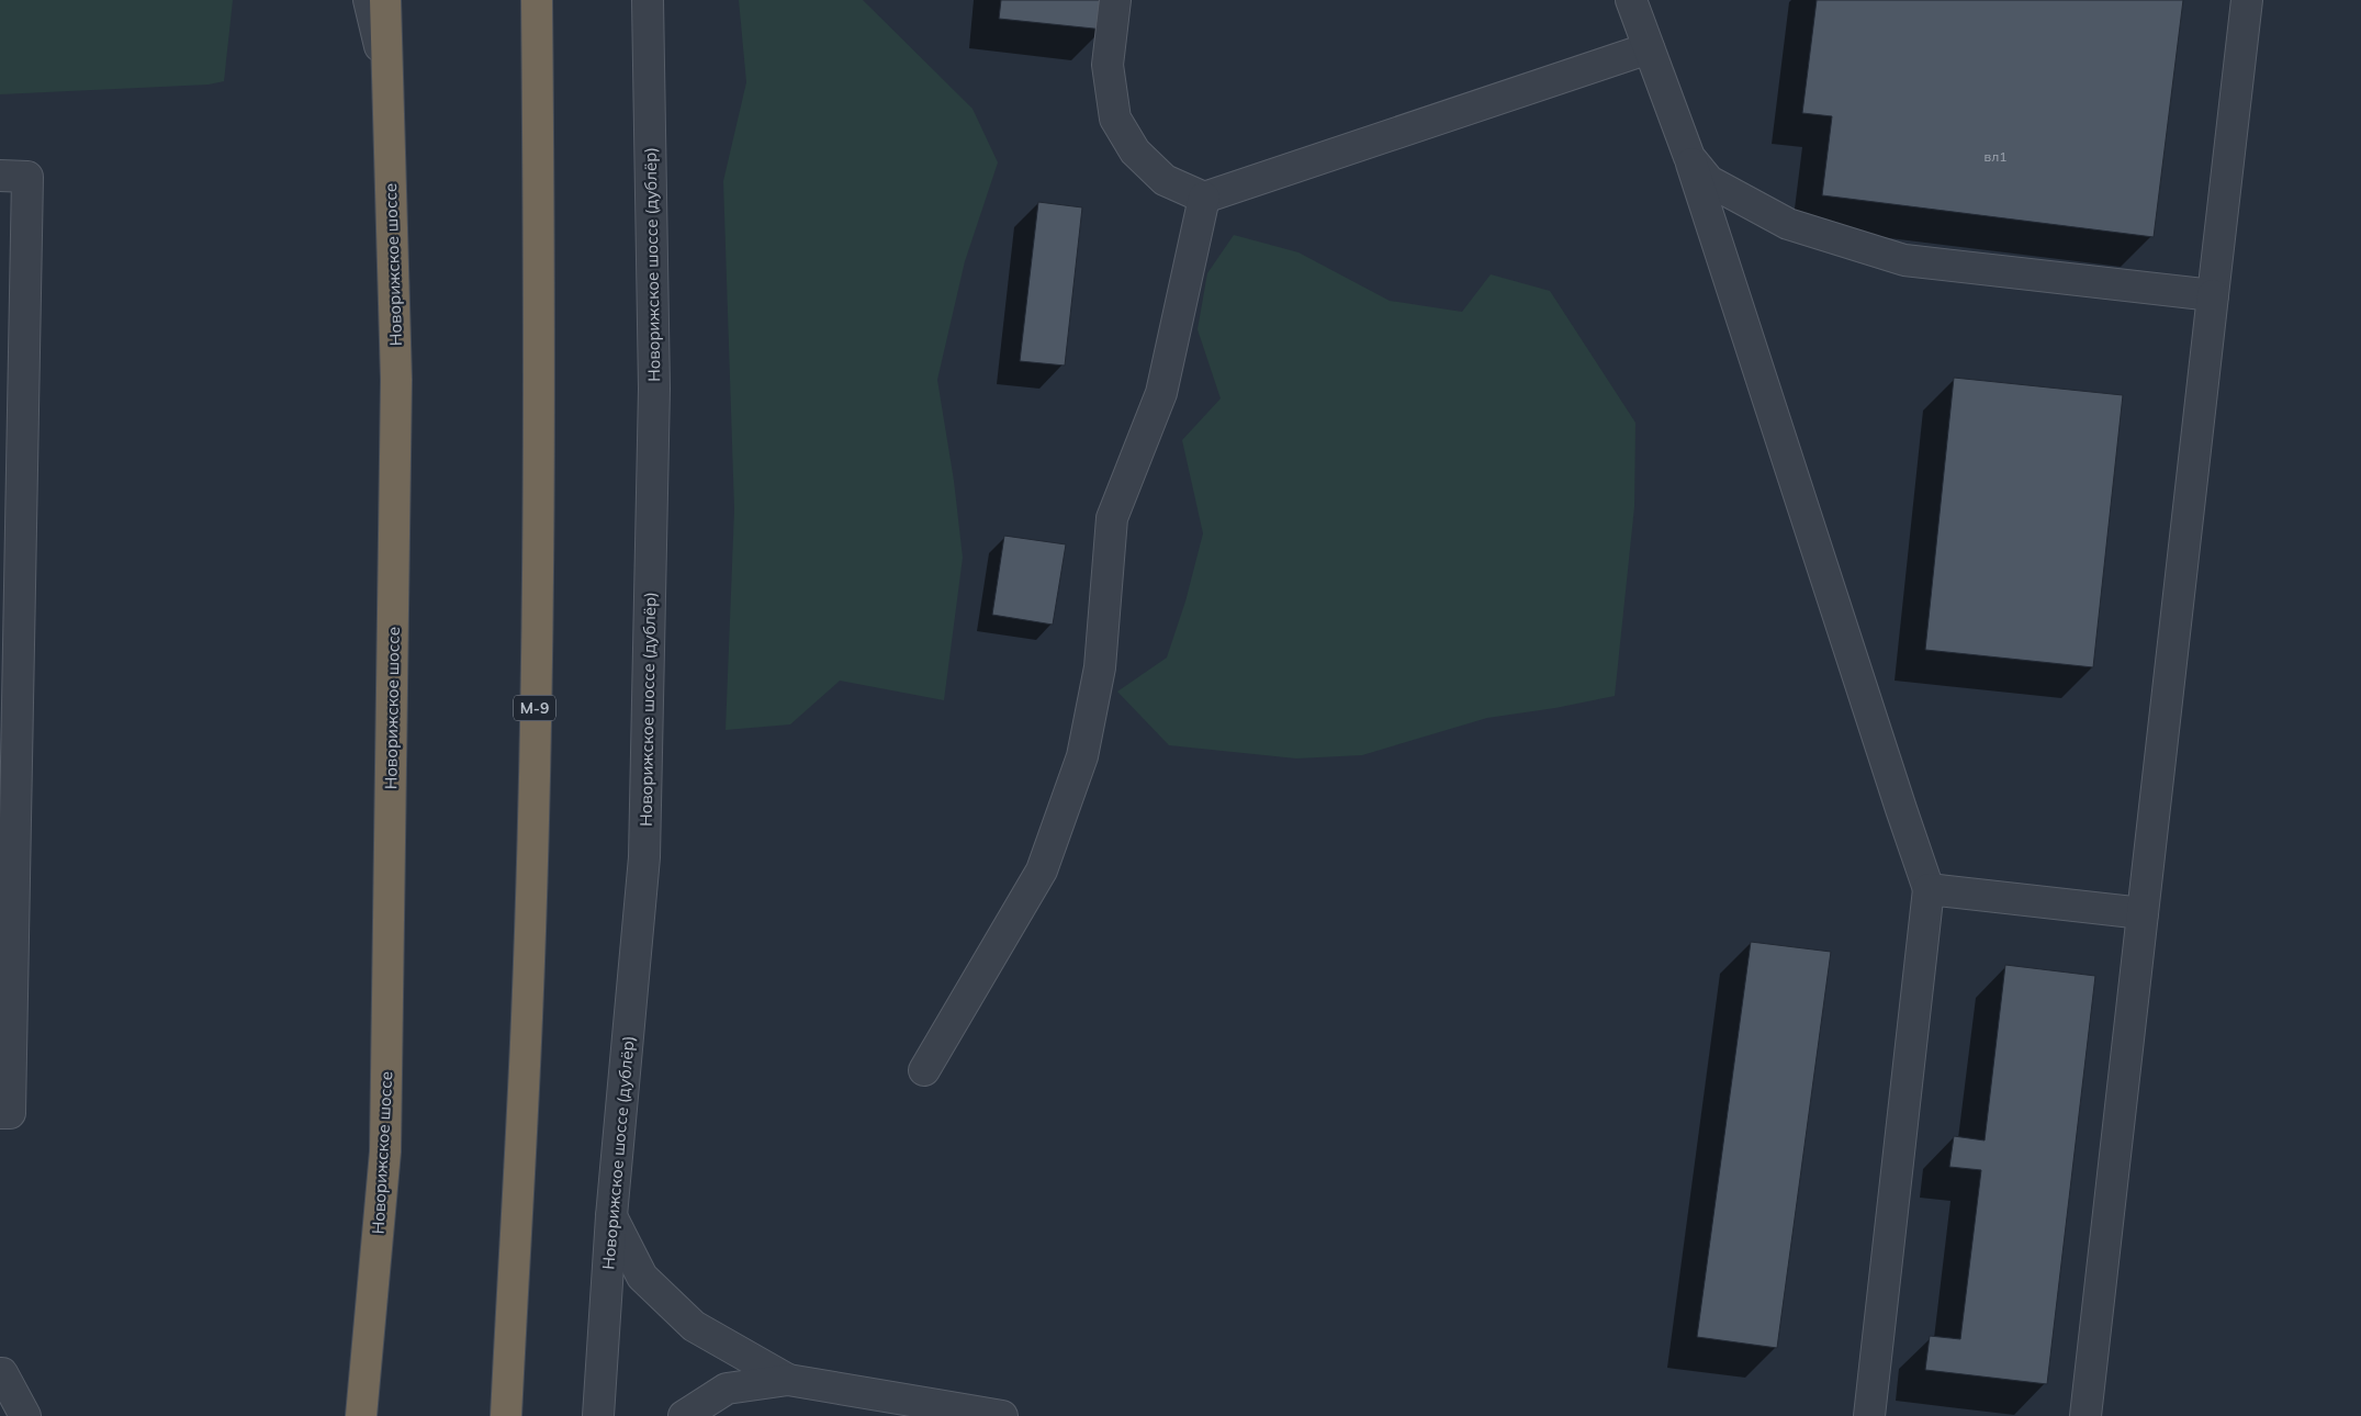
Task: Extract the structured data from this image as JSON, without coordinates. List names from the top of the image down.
{
  "streets": {
    "highway": ["Новорижское шоссе", "М-9"],
    "street": ["Новорижское шоссе (дублёр)"]
  },
  "house_numbers": ["вл1"]
}
